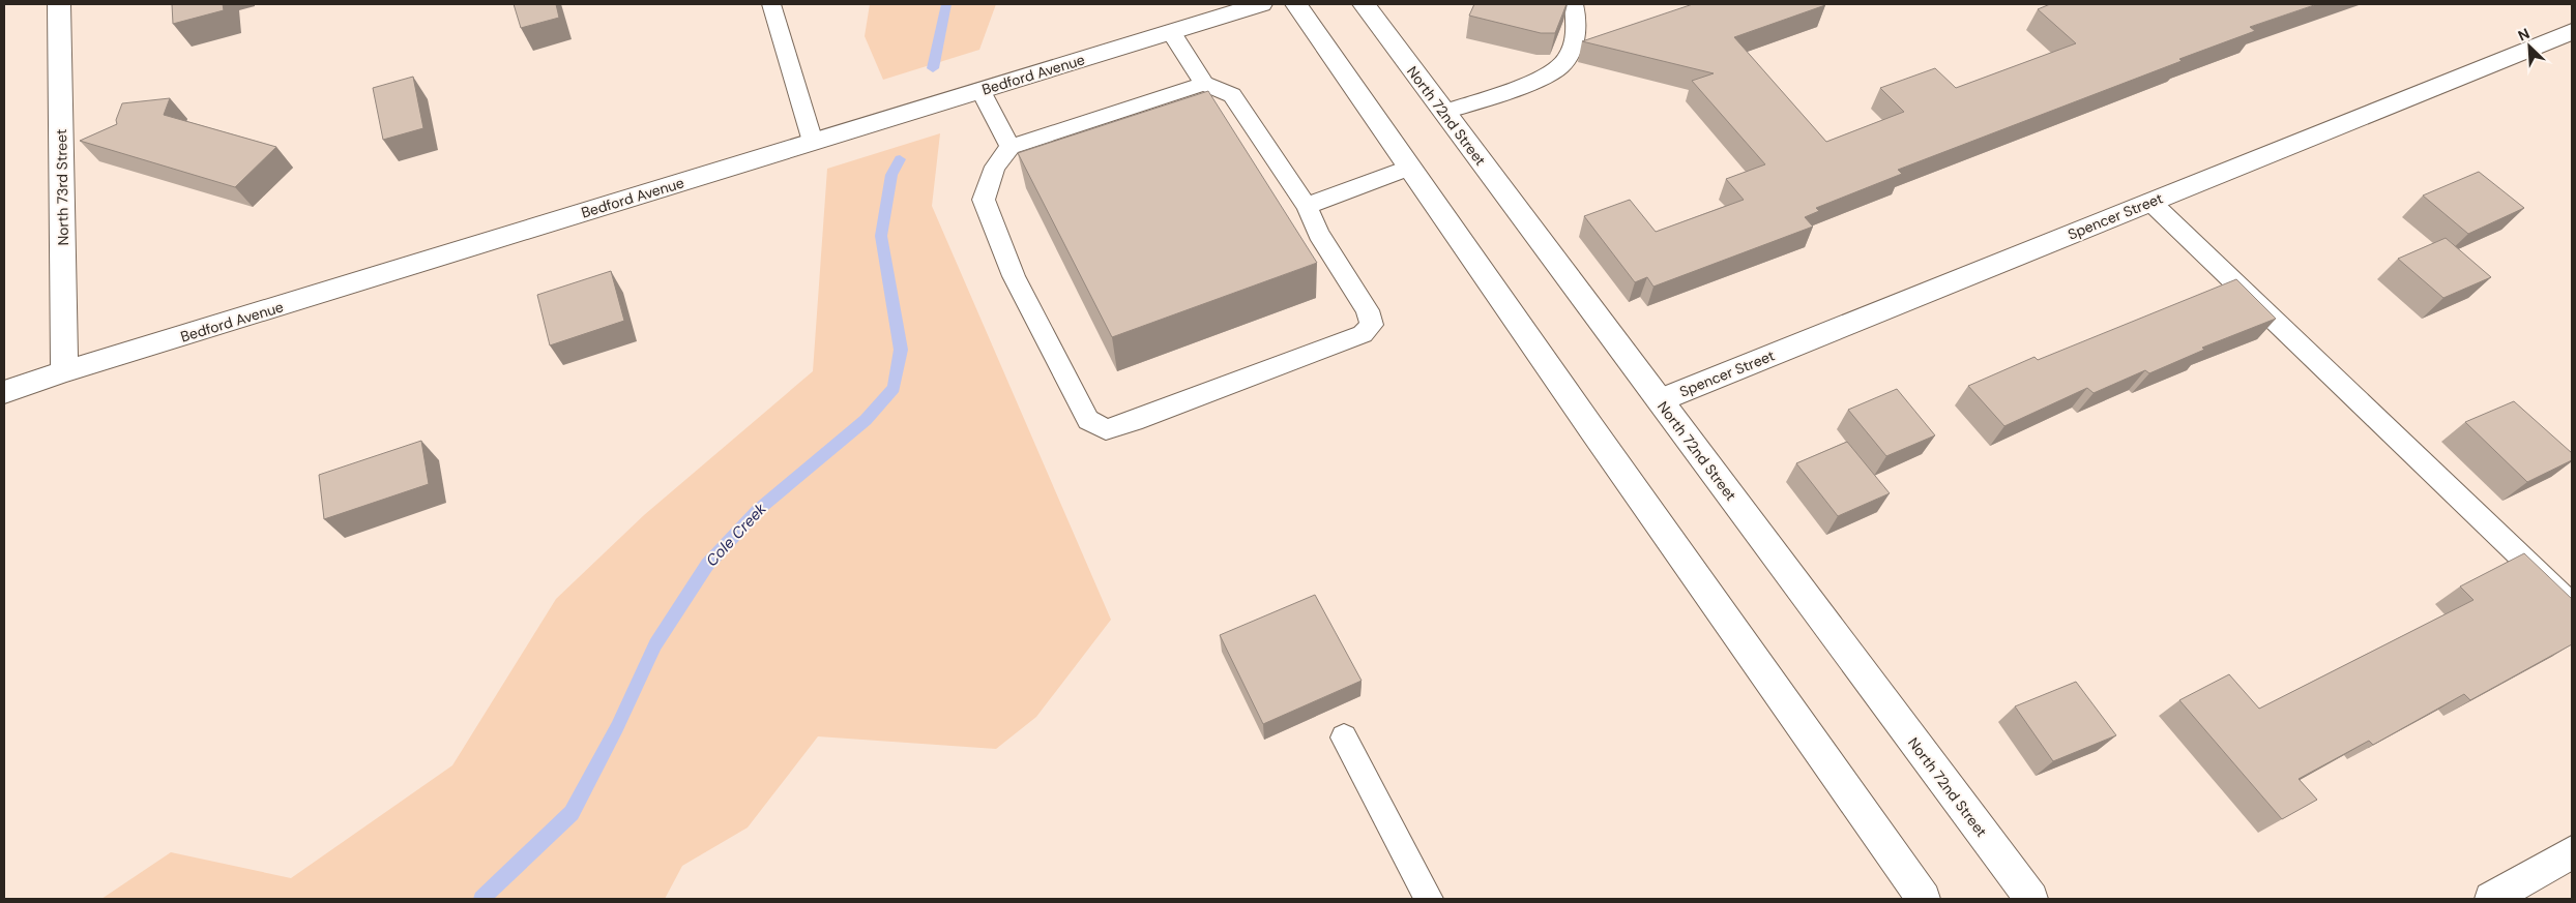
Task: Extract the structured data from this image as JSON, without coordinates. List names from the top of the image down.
{
  "streets": {
    "street": [
      "Bedford Avenue",
      "North 72nd Street",
      "North 73rd Street",
      "Spencer Street"
    ]
  },
  "crossings": [
    ["Bedford Avenue", "North 73rd Street"],
    ["North 72nd Street", "Spencer Street"]
  ],
  "water": ["Cole Creek"],
  "north": "top left"
}
